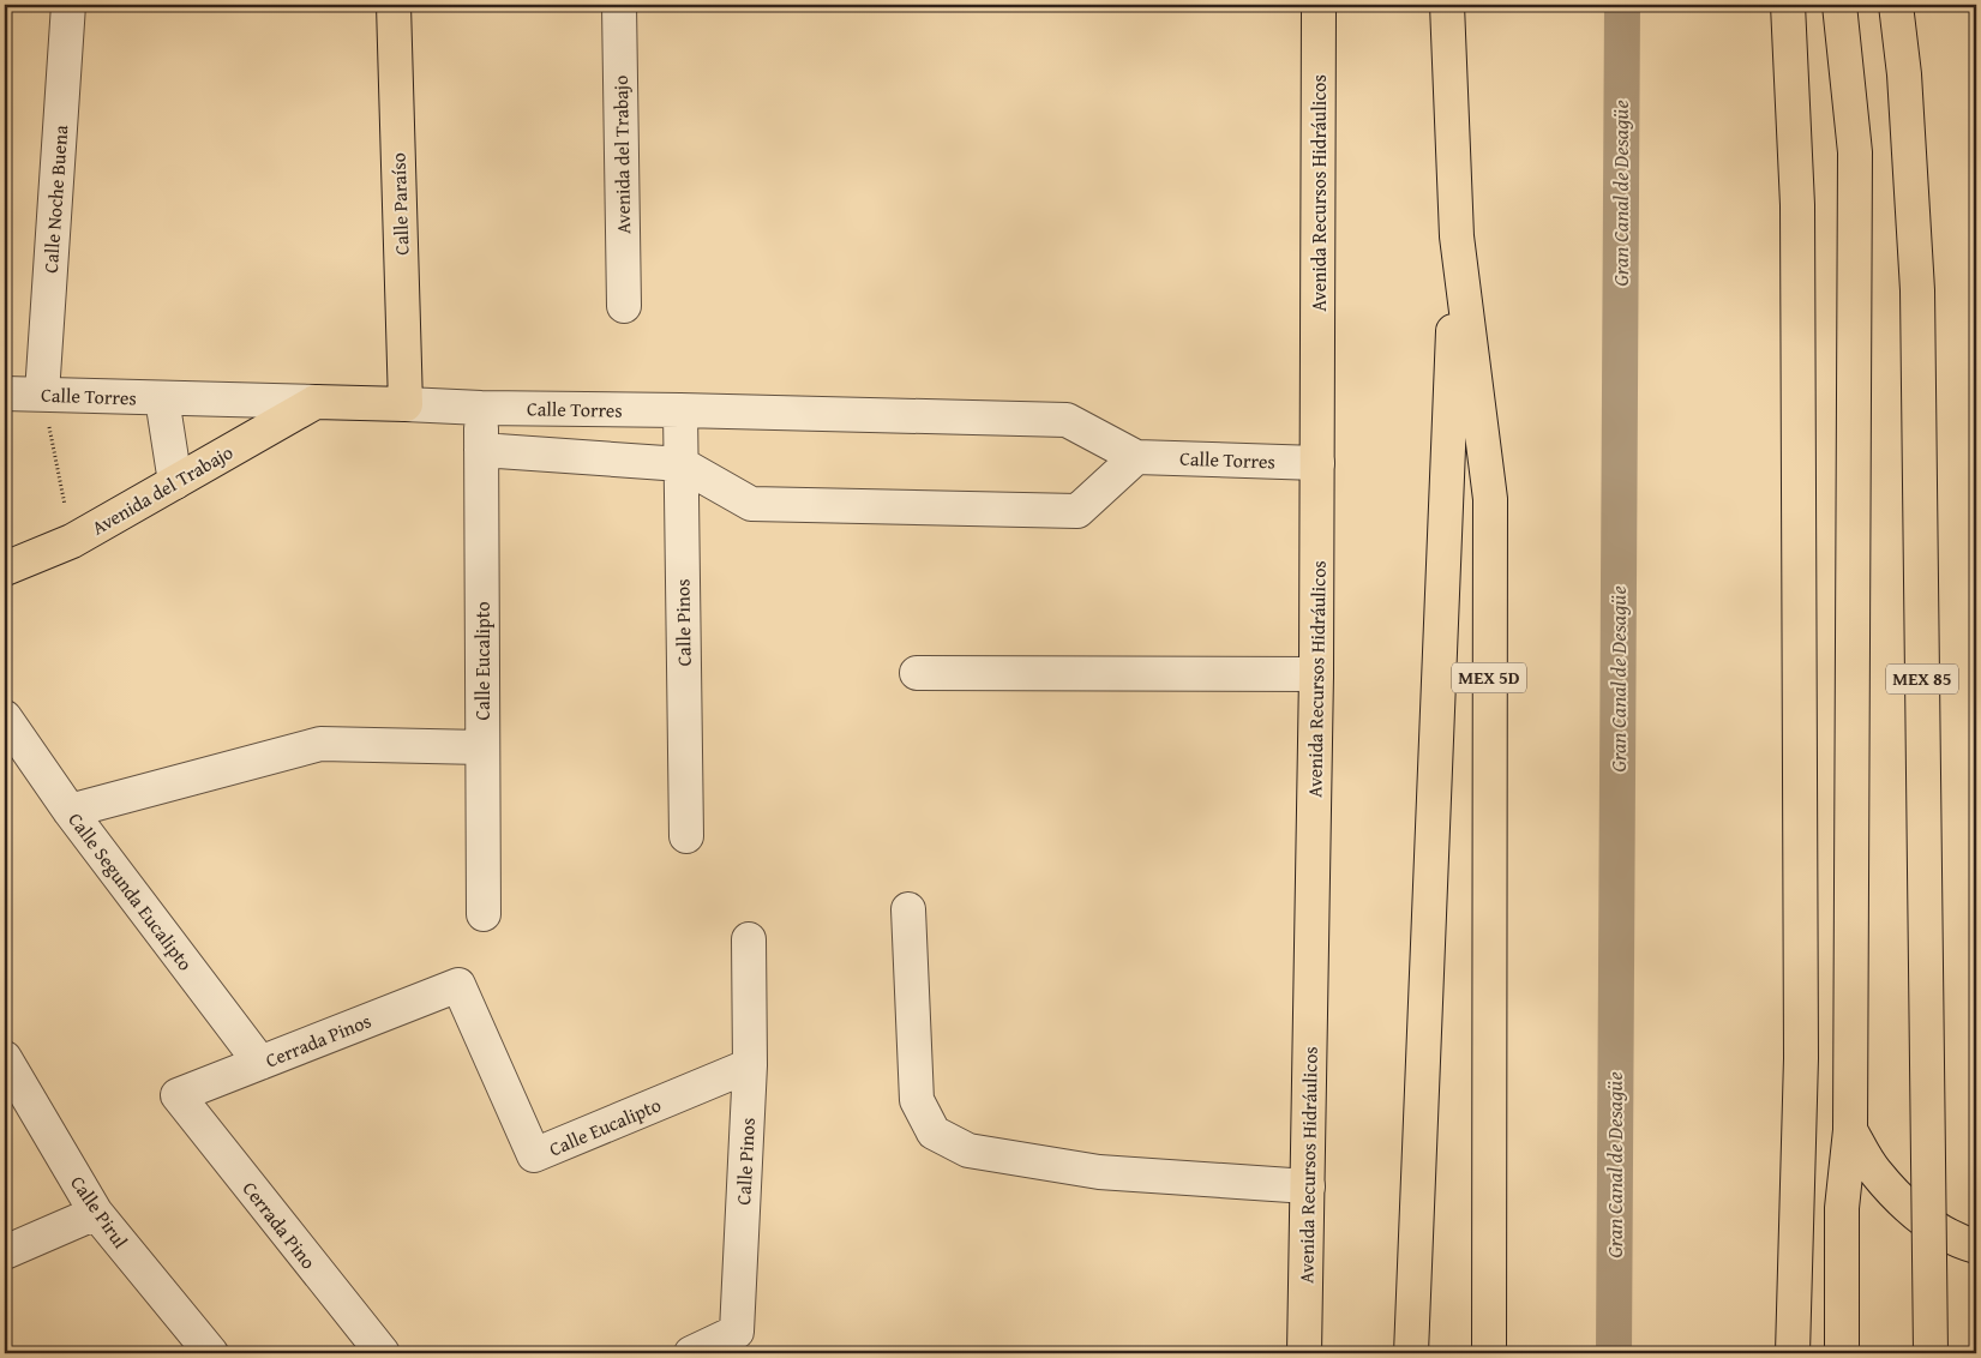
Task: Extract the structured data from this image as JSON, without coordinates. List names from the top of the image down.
{
  "streets": {
    "main road": [
      "Avenida del Trabajo",
      "Avenida Recursos Hidráulicos",
      "Calle Paraíso",
      "Calle Torres",
      "MEX 5D",
      "MEX 85"
    ],
    "street": [
      "Calle Noche Buena",
      "Calle Pinos",
      "Calle Eucalipto",
      "Calle Segunda Eucalipto",
      "Cerrada Pinos",
      "Calle Pirul",
      "Cerrada Pino"
    ]
  },
  "crossings": [
    ["Avenida del Trabajo", "Calle Torres"],
    ["Avenida Recursos Hidráulicos", "Calle Torres"],
    ["Calle Noche Buena", "Calle Torres"],
    ["Calle Paraíso", "Calle Torres"],
    ["Calle Torres", "Calle Pinos"],
    ["Calle Torres", "Calle Eucalipto"],
    ["Calle Pinos", "Calle Eucalipto"],
    ["Calle Eucalipto", "Cerrada Pinos"],
    ["Calle Segunda Eucalipto", "Cerrada Pinos"],
    ["Cerrada Pinos", "Cerrada Pino"]
  ],
  "water": ["Gran Canal de Desagüe"]
}
